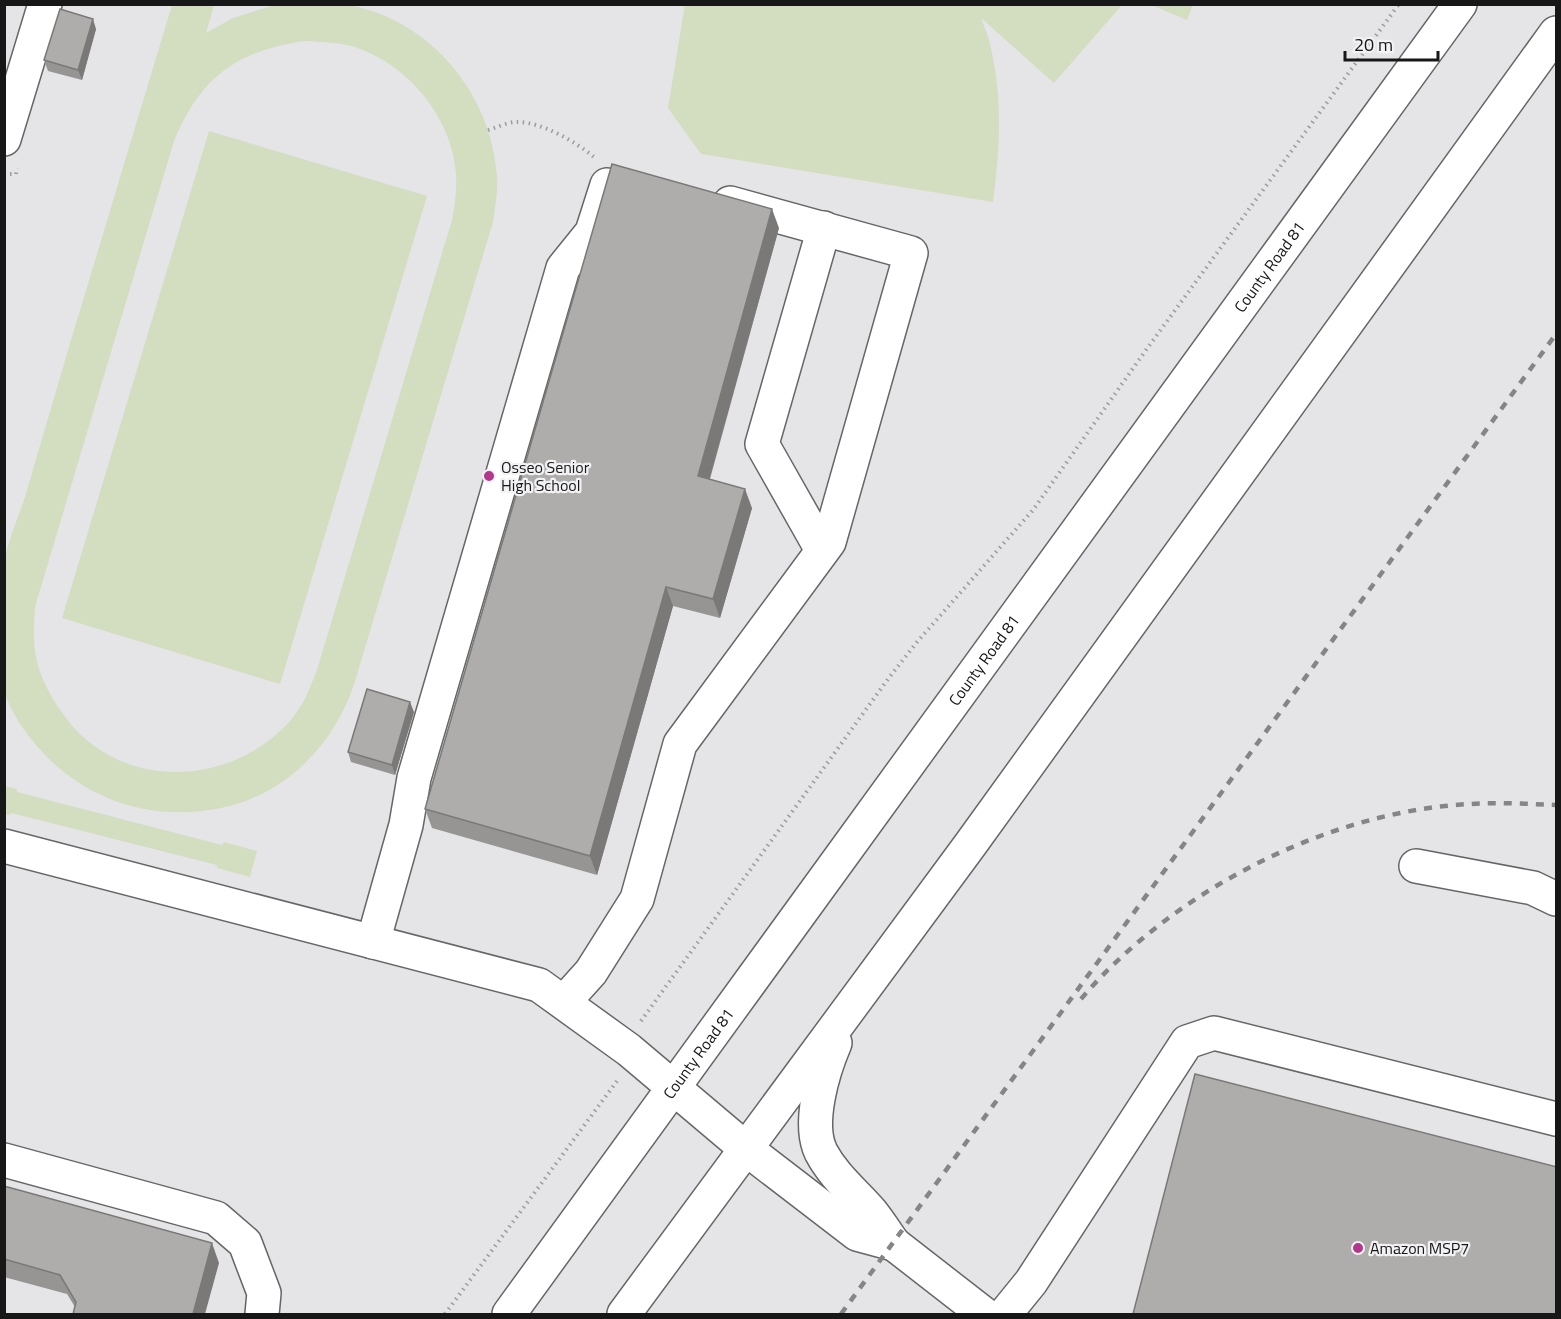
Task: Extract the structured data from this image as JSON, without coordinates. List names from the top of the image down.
{
  "streets": {
    "main road": ["County Road 81"]
  },
  "places": ["Osseo Senior High School", "Amazon MSP7"],
  "scale_bar": "20 m"
}
